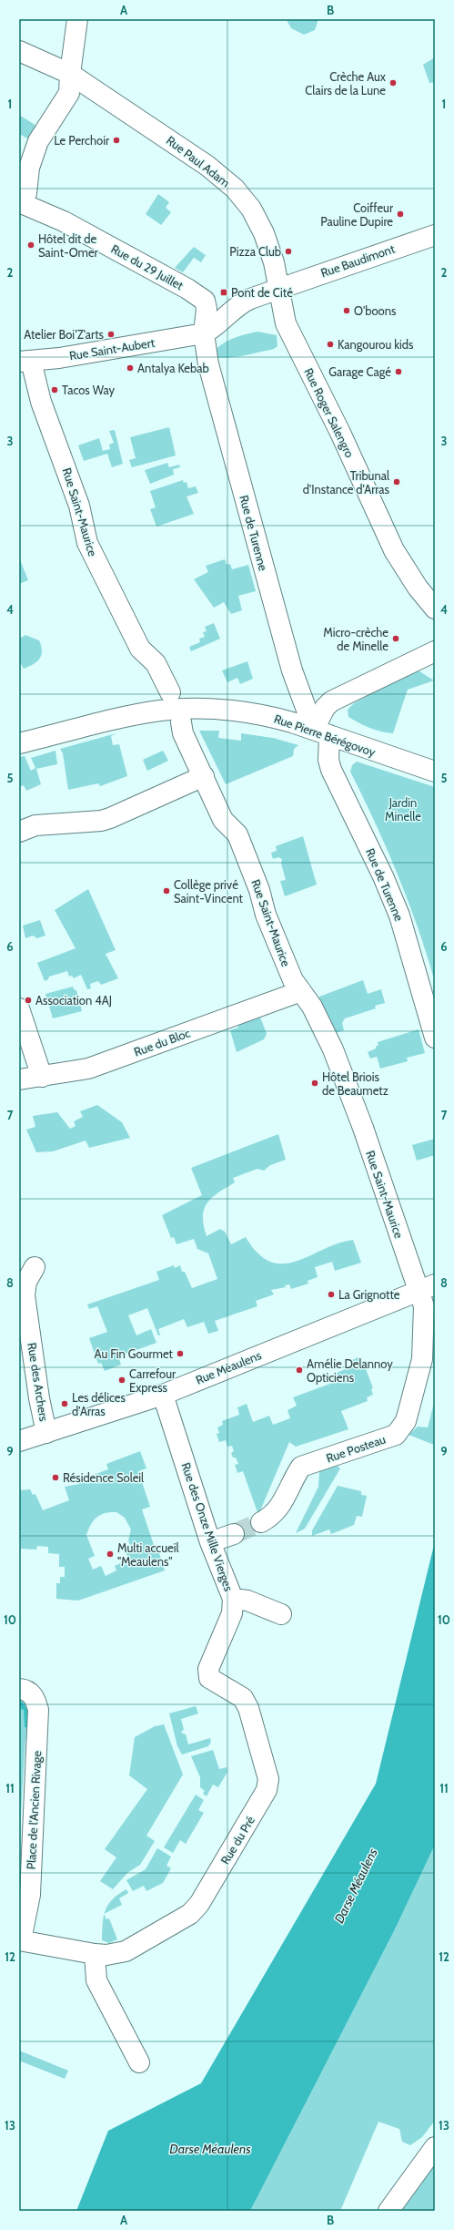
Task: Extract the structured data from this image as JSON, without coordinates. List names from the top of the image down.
{
  "streets": {
    "street": [
      "Rue Paul Adam",
      "Rue Baudimont",
      "Rue du 29 Juillet",
      "Rue Saint-Aubert",
      "Rue Roger Salengro",
      "Rue Saint-Maurice",
      "Rue de Turenne",
      "Rue Pierre Bérégovoy",
      "Rue du Bloc",
      "Rue Méaulens",
      "Rue des Archers",
      "Rue Posteau",
      "Rue des Onze Mille Vierges",
      "Place de l'Ancien Rivage",
      "Rue du Pré"
    ]
  },
  "crossings": [
    ["Rue Paul Adam", "Rue Baudimont"],
    ["Rue Paul Adam", "Rue Roger Salengro"],
    ["Rue Baudimont", "Rue du 29 Juillet"],
    ["Rue Baudimont", "Rue Saint-Aubert"],
    ["Rue Baudimont", "Rue Roger Salengro"],
    ["Rue Baudimont", "Rue de Turenne"],
    ["Rue du 29 Juillet", "Rue Saint-Aubert"],
    ["Rue du 29 Juillet", "Rue de Turenne"],
    ["Rue Saint-Aubert", "Rue Saint-Maurice"],
    ["Rue Saint-Aubert", "Rue de Turenne"],
    ["Rue Saint-Maurice", "Rue du Bloc"],
    ["Rue Saint-Maurice", "Rue Méaulens"],
    ["Rue Saint-Maurice", "Rue Posteau"],
    ["Rue de Turenne", "Rue Pierre Bérégovoy"],
    ["Rue Méaulens", "Rue des Archers"],
    ["Rue Méaulens", "Rue Posteau"],
    ["Rue Méaulens", "Rue des Onze Mille Vierges"],
    ["Rue des Onze Mille Vierges", "Rue du Pré"],
    ["Place de l'Ancien Rivage", "Rue du Pré"]
  ],
  "water": ["Darse Méaulens"],
  "parks": ["Jardin Minelle"],
  "places": {
    "other": [
      "Crèche Aux Clairs de la Lune",
      "Le Perchoir",
      "Coiffeur Pauline Dupire",
      "Hôtel dit de Saint-Omer",
      "Pizza Club",
      "O'boons",
      "Atelier Boi'Z'arts",
      "Kangourou kids",
      "Antalya Kebab",
      "Garage Cagé",
      "Tacos Way",
      "Tribunal d'Instance d'Arras",
      "Micro-crèche de Minelle",
      "Collège privé Saint-Vincent",
      "Association 4AJ",
      "Hôtel Briois de Beaumetz",
      "La Grignotte",
      "Au Fin Gourmet",
      "Amélie Delannoy Opticiens",
      "Carrefour Express",
      "Les délices d’Arras",
      "Résidence Soleil",
      "Multi accueil \"Meaulens\""
    ],
    "transit": ["Pont de Cité"]
  },
  "grid": {
    "columns": ["A", "B"],
    "rows": [
      "1",
      "2",
      "3",
      "4",
      "5",
      "6",
      "7",
      "8",
      "9",
      "10",
      "11",
      "12",
      "13"
    ]
  }
}
